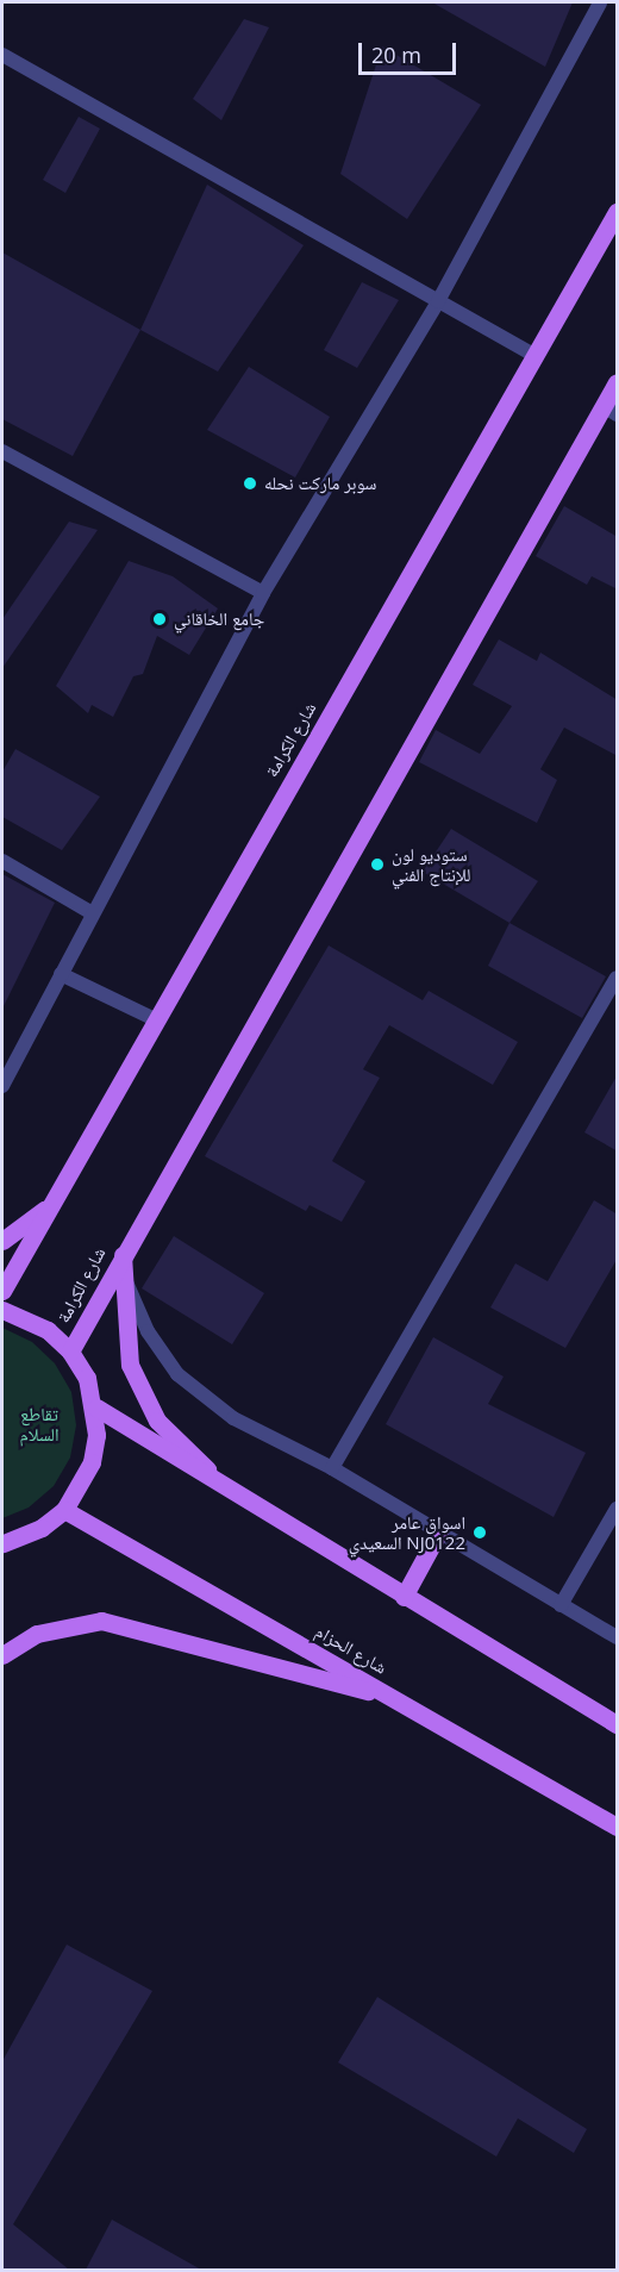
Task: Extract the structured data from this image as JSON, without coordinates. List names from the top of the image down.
{
  "streets": {
    "main road": ["شارع الكرامة", "شارع الحزام"]
  },
  "parks": ["تقاطع السلام"],
  "places": [
    "سوبر ماركت نحله",
    "جامع الخاقاني",
    "ستوديو لون للإنتاج الفني",
    "اسواق عامر السعيدي NJ0122"
  ],
  "scale_bar": "20 m"
}
